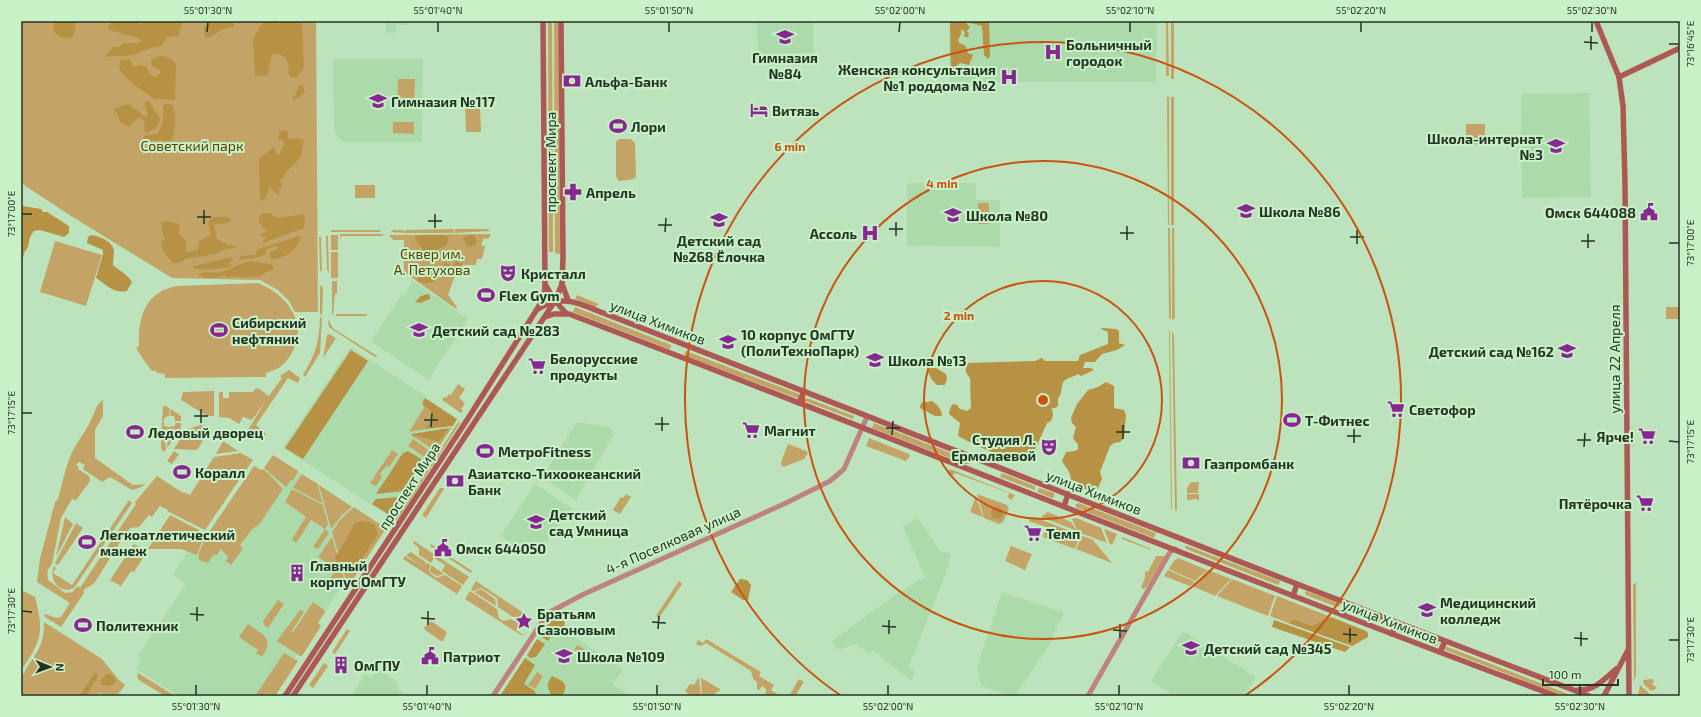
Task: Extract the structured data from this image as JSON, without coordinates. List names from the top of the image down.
{
  "streets": {
    "main road": ["проспект Мира", "улица Химиков", "улица 22 Апреля"],
    "street": ["4-я Поселковая улица"]
  },
  "crossings": [
    ["проспект Мира", "улица Химиков"],
    ["улица Химиков", "4-я Поселковая улица"]
  ],
  "parks": ["Советский парк", "Сквер им. А. Петухова"],
  "places": {
    "school or university": [
      "Гимназия №84",
      "Гимназия №117",
      "Школа-интернат №3",
      "Школа №86",
      "Школа №80",
      "Детский сад №268 Ёлочка",
      "Детский сад №283",
      "10 корпус ОмГТУ (ПолиТехноПарк)",
      "Детский сад №162",
      "Школа №13",
      "Детский сад Умница",
      "Медицинский колледж",
      "Детский сад №345",
      "Школа №109"
    ],
    "hospital": ["Больничный городок", "Женская консультация №1 роддома №2", "Ассоль"],
    "bank": ["Альфа-Банк", "Газпромбанк", "Азиатско-Тихоокеанский Банк"],
    "hotel": ["Витязь"],
    "sports": [
      "Лори",
      "Flex Gym",
      "Сибирский нефтяник",
      "Т-Фитнес",
      "Ледовый дворец",
      "МетроFitness",
      "Коралл",
      "Легкоатлетический манеж",
      "Политехник"
    ],
    "pharmacy": ["Апрель"],
    "public building": ["Омск 644088", "Омск 644050", "Патриот"],
    "theatre": ["Кристалл", "Студия Л. Ермолаевой"],
    "supermarket": [
      "Белорусские продукты",
      "Светофор",
      "Магнит",
      "Ярче!",
      "Пятёрочка",
      "Темп"
    ],
    "building": ["Главный корпус ОмГТУ", "ОмГПУ"],
    "place": ["Братьям Сазоновым"]
  },
  "scale_bar": "100 m",
  "north": "right",
  "coordinates": [
    "55°01'30\"N",
    "55°01'40\"N",
    "55°01'50\"N",
    "55°02'00\"N",
    "55°02'10\"N",
    "55°02'20\"N",
    "55°02'30\"N",
    "73°16'45\"E",
    "73°17'00\"E",
    "73°17'15\"E",
    "73°17'30\"E"
  ],
  "rings": ["6 min", "4 min", "2 min"]
}
